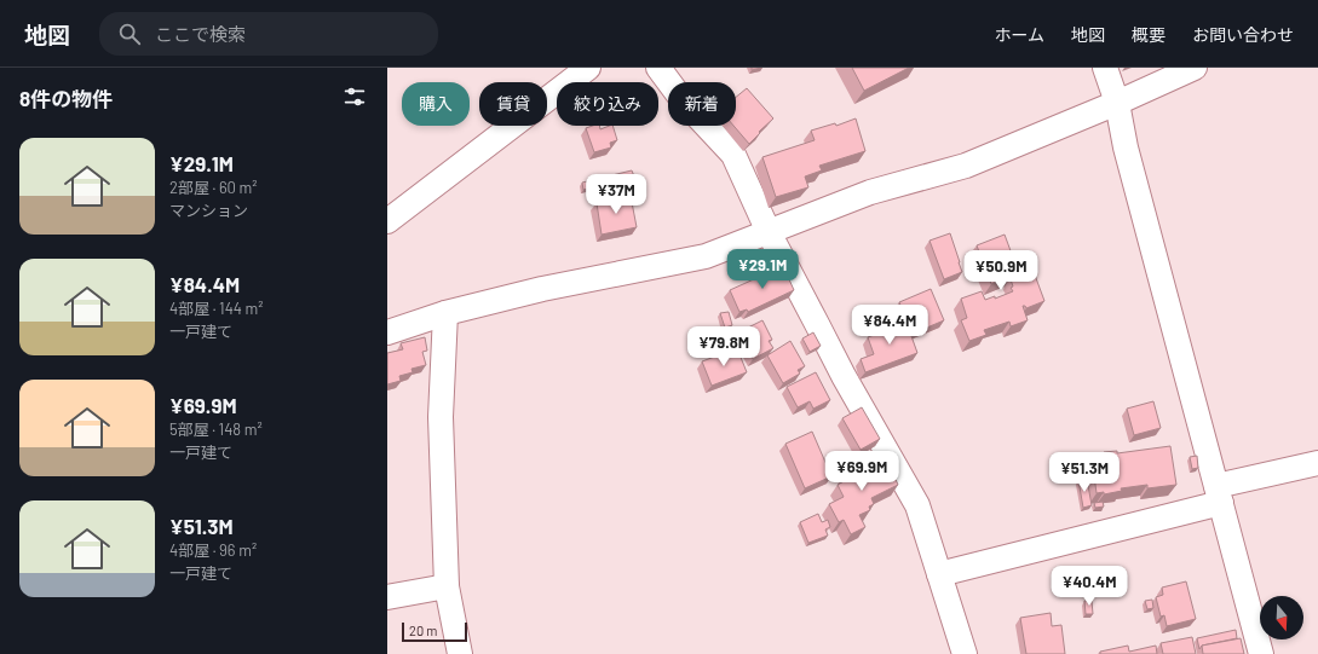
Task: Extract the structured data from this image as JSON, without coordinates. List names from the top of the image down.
{
  "scale_bar": "20 m",
  "north": "bottom",
  "page": {
    "header": "地図",
    "search": "ここで検索",
    "nav": [
      "ホーム",
      "地図",
      "概要",
      "お問い合わせ"
    ],
    "heading": "8件の物件",
    "chip": [
      "購入",
      "賃貸",
      "絞り込み",
      "新着"
    ],
    "list": [
      {
        "name": "¥29.1M",
        "note": "2部屋 · 60 m² · マンション"
      },
      {
        "name": "¥84.4M",
        "note": "4部屋 · 144 m² · 一戸建て"
      },
      {
        "name": "¥69.9M",
        "note": "5部屋 · 148 m² · 一戸建て"
      },
      {
        "name": "¥51.3M",
        "note": "4部屋 · 96 m² · 一戸建て"
      }
    ],
    "price": [
      "¥37M",
      "¥29.1M",
      "¥50.9M",
      "¥84.4M",
      "¥79.8M",
      "¥69.9M",
      "¥51.3M",
      "¥40.4M"
    ],
    "scale": "20 m"
  }
}
